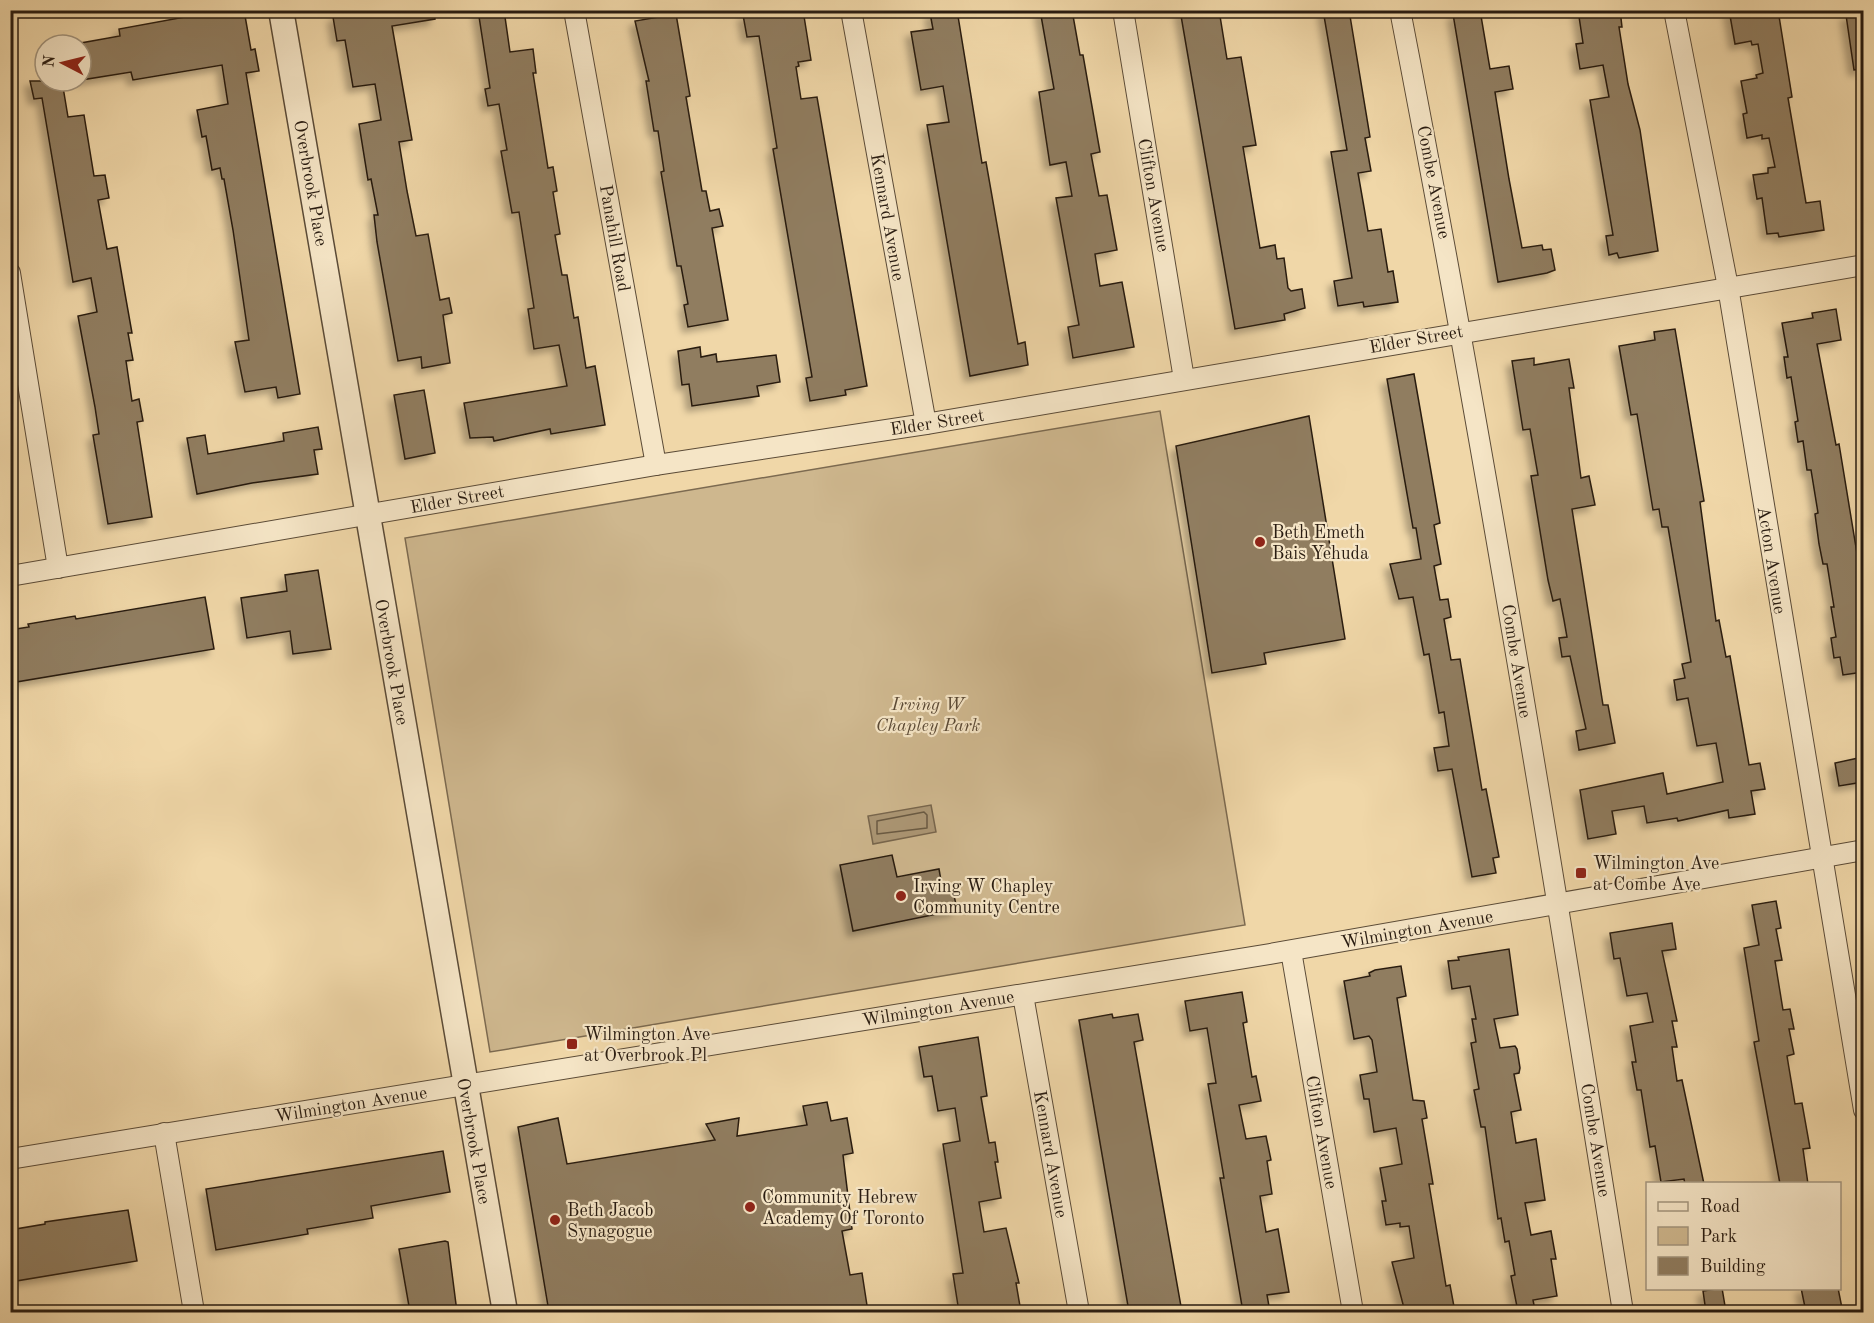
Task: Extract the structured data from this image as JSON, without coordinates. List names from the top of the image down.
{
  "streets": {
    "street": [
      "Combe Avenue",
      "Overbrook Place",
      "Clifton Avenue",
      "Kennard Avenue",
      "Panahill Road",
      "Elder Street",
      "Acton Avenue",
      "Wilmington Avenue"
    ]
  },
  "crossings": [
    ["Combe Avenue", "Elder Street"],
    ["Combe Avenue", "Wilmington Avenue"],
    ["Overbrook Place", "Elder Street"],
    ["Overbrook Place", "Wilmington Avenue"],
    ["Clifton Avenue", "Elder Street"],
    ["Clifton Avenue", "Wilmington Avenue"],
    ["Kennard Avenue", "Elder Street"],
    ["Kennard Avenue", "Wilmington Avenue"],
    ["Panahill Road", "Elder Street"],
    ["Elder Street", "Acton Avenue"],
    ["Acton Avenue", "Wilmington Avenue"]
  ],
  "parks": ["Irving W Chapley Park"],
  "places": {
    "other": [
      "Beth Emeth Bais Yehuda",
      "Irving W Chapley Community Centre",
      "Community Hebrew Academy Of Toronto",
      "Beth Jacob Synagogue"
    ],
    "transit": ["Wilmington Ave at Combe Ave", "Wilmington Ave at Overbrook Pl"]
  },
  "legend": ["Road", "Park", "Building"],
  "north": "left"
}
